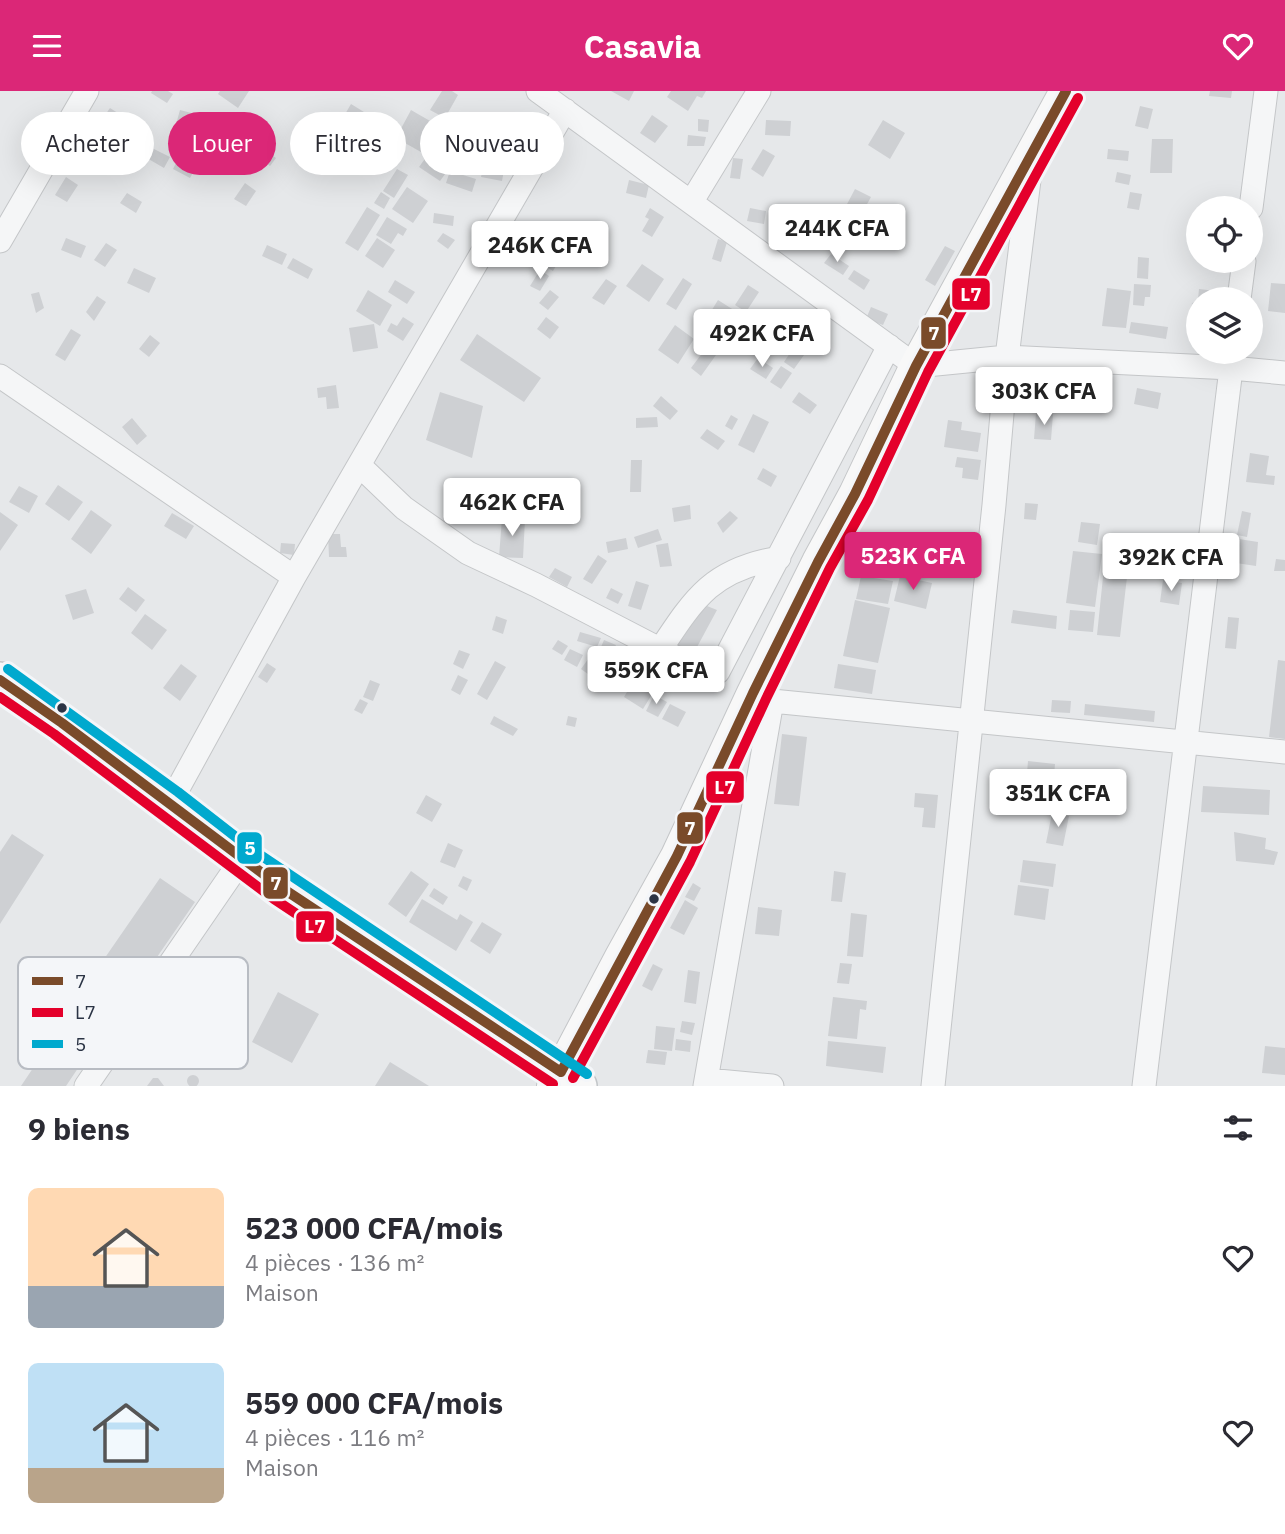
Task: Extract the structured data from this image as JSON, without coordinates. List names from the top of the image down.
{
  "lines": ["transit line 7", "transit line L7", "transit line 5"],
  "legend": ["7", "L7", "5"],
  "page": {
    "header": "Casavia",
    "chip": [
      "Acheter",
      "Louer",
      "Filtres",
      "Nouveau"
    ],
    "price": [
      "244K CFA",
      "246K CFA",
      "492K CFA",
      "303K CFA",
      "462K CFA",
      "523K CFA",
      "392K CFA",
      "559K CFA",
      "351K CFA"
    ],
    "heading": "9 biens",
    "list": [
      {
        "name": "523 000 CFA/mois",
        "note": "4 pièces · 136 m² · Maison"
      },
      {
        "name": "559 000 CFA/mois",
        "note": "4 pièces · 116 m² · Maison"
      }
    ]
  }
}
